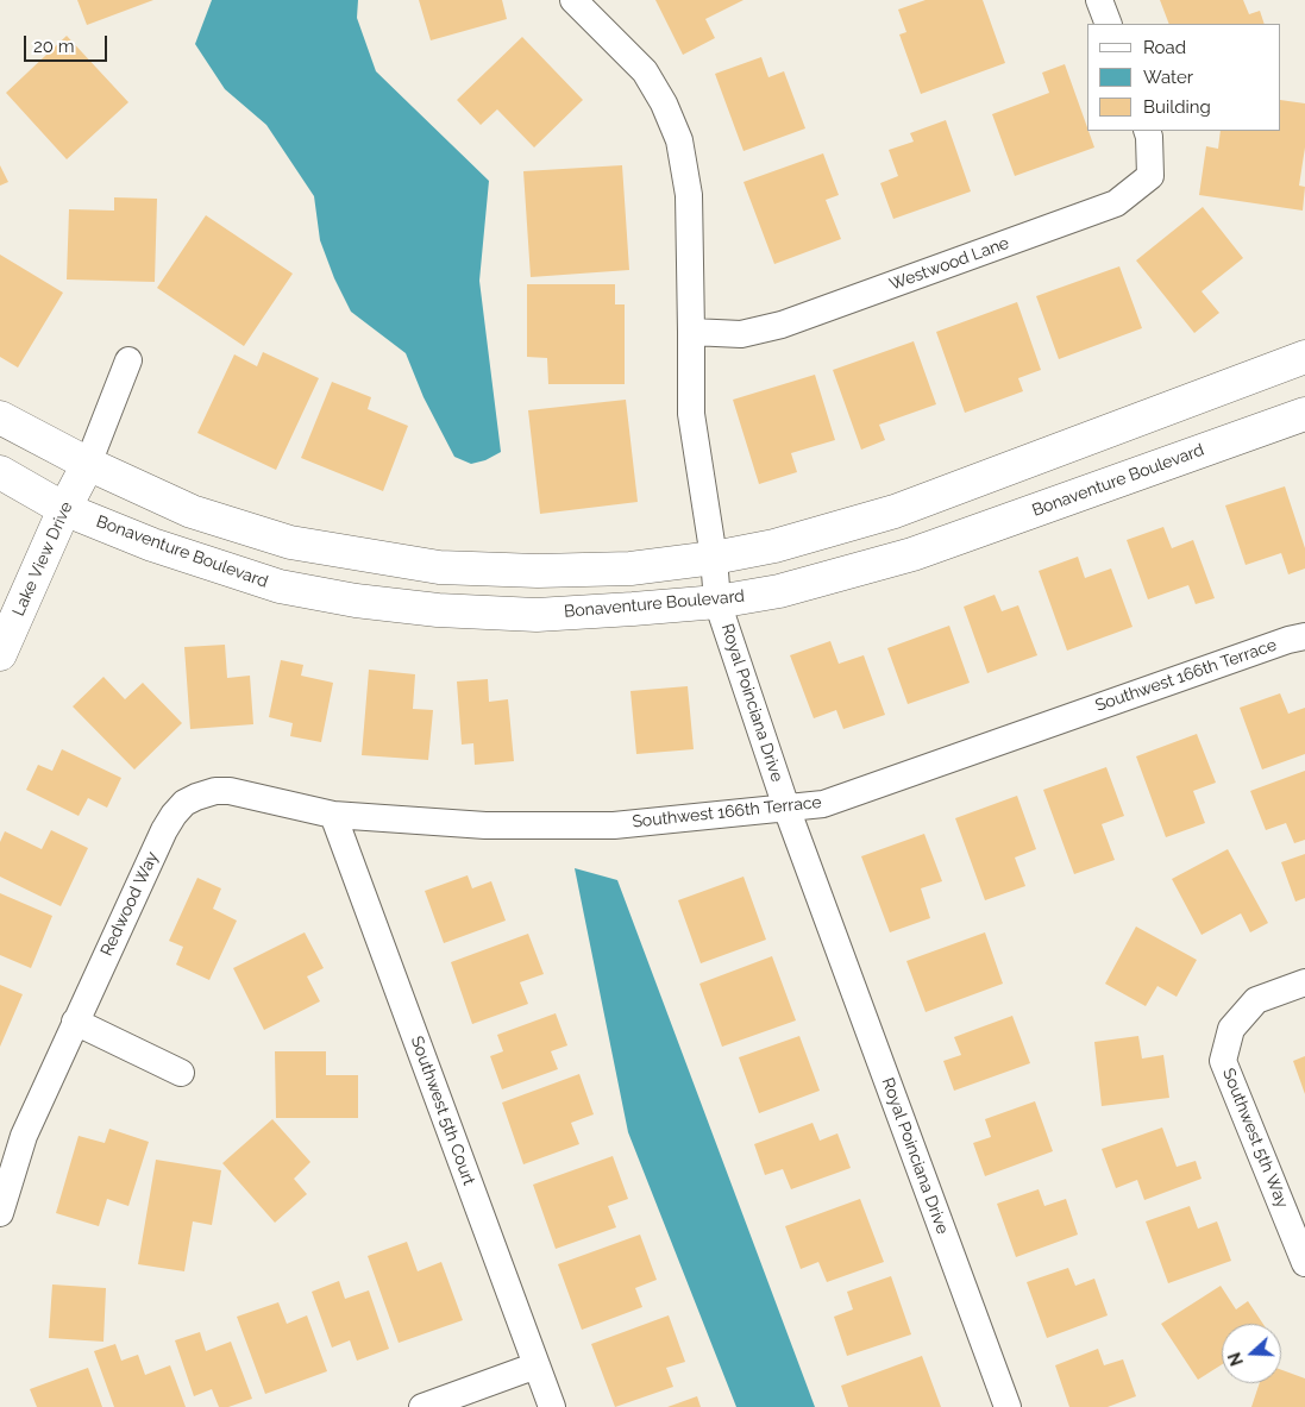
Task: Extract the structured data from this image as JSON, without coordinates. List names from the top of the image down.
{
  "streets": {
    "main road": ["Bonaventure Boulevard", "Lake View Drive"],
    "street": [
      "Westwood Lane",
      "Southwest 166th Terrace",
      "Royal Poinciana Drive",
      "Redwood Way",
      "Southwest 5th Court",
      "Southwest 5th Way"
    ]
  },
  "crossings": [
    ["Westwood Lane", "Royal Poinciana Drive"],
    ["Bonaventure Boulevard", "Lake View Drive"],
    ["Bonaventure Boulevard", "Royal Poinciana Drive"],
    ["Southwest 166th Terrace", "Royal Poinciana Drive"],
    ["Southwest 166th Terrace", "Redwood Way"],
    ["Southwest 166th Terrace", "Southwest 5th Court"]
  ],
  "legend": ["Road", "Water", "Building"],
  "scale_bar": "20 m",
  "north": "left"
}
